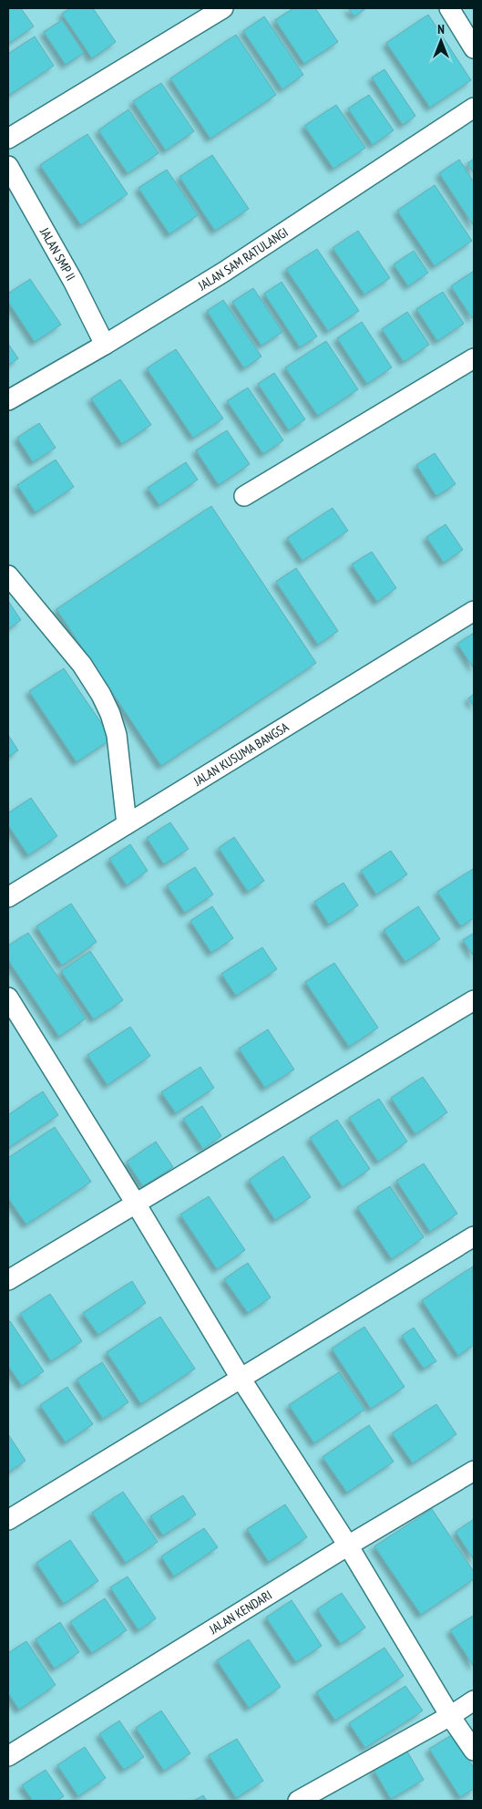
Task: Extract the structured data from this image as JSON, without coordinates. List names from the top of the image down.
{
  "streets": {
    "street": [
      "JALAN SMP II",
      "JALAN SAM RATULANGI",
      "JALAN KUSUMA BANGSA",
      "JALAN KENDARI"
    ]
  },
  "crossings": [
    ["JALAN SMP II", "JALAN SAM RATULANGI"]
  ],
  "north": "top"
}
